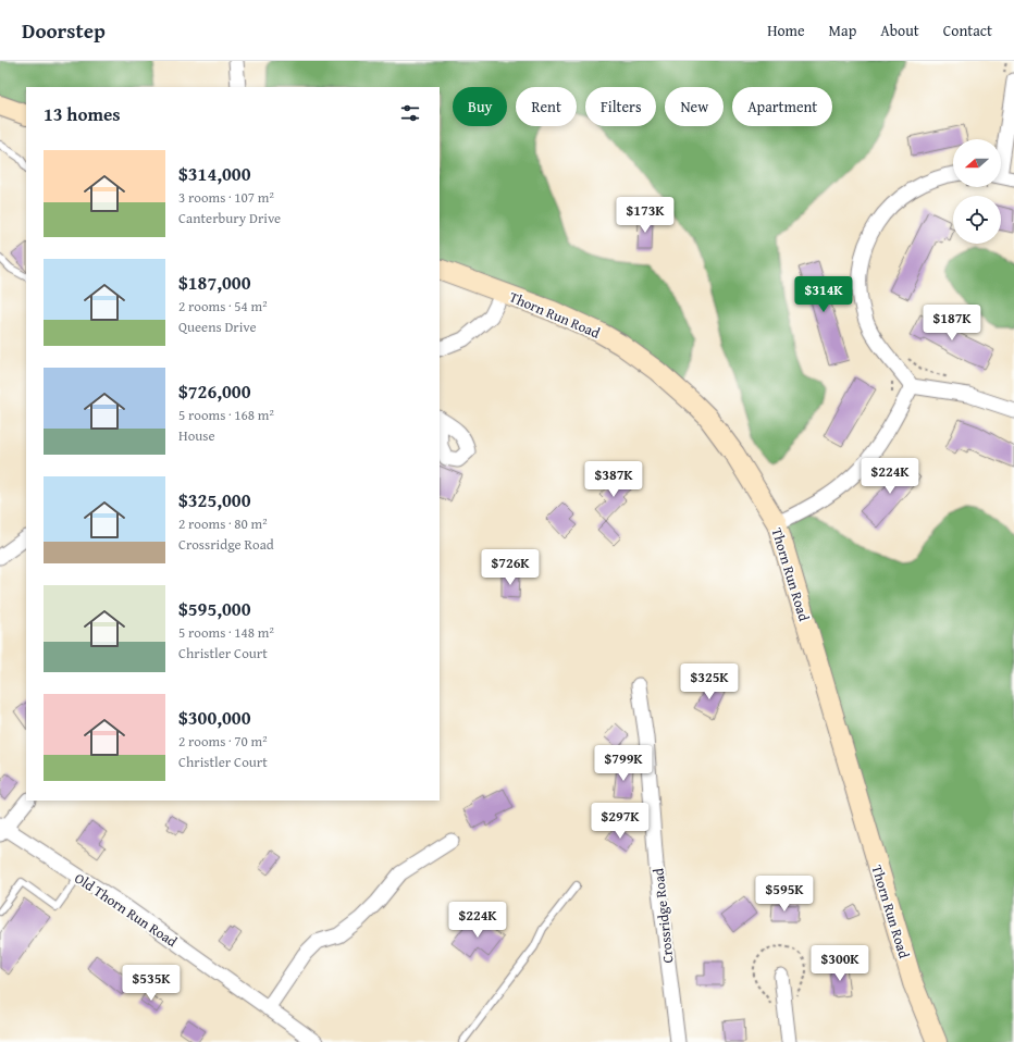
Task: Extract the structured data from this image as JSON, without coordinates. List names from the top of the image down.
{
  "streets": {
    "street": ["Thorn Run Road", "Old Thorn Run Road", "Crossridge Road"]
  },
  "north": "left",
  "page": {
    "header": "Doorstep",
    "nav": [
      "Home",
      "Map",
      "About",
      "Contact"
    ],
    "chip": [
      "Buy",
      "Rent",
      "Filters",
      "New",
      "Apartment"
    ],
    "heading": "13 homes",
    "list": [
      {
        "name": "$314,000",
        "note": "3 rooms · 107 m² · Canterbury Drive"
      },
      {
        "name": "$187,000",
        "note": "2 rooms · 54 m² · Queens Drive"
      },
      {
        "name": "$726,000",
        "note": "5 rooms · 168 m² · House"
      },
      {
        "name": "$325,000",
        "note": "2 rooms · 80 m² · Crossridge Road"
      },
      {
        "name": "$595,000",
        "note": "5 rooms · 148 m² · Christler Court"
      },
      {
        "name": "$300,000",
        "note": "2 rooms · 70 m² · Christler Court"
      }
    ],
    "price": [
      "$173K",
      "$314K",
      "$187K",
      "$224K",
      "$387K",
      "$726K",
      "$325K",
      "$799K",
      "$297K",
      "$595K",
      "$224K",
      "$300K",
      "$535K"
    ]
  }
}
